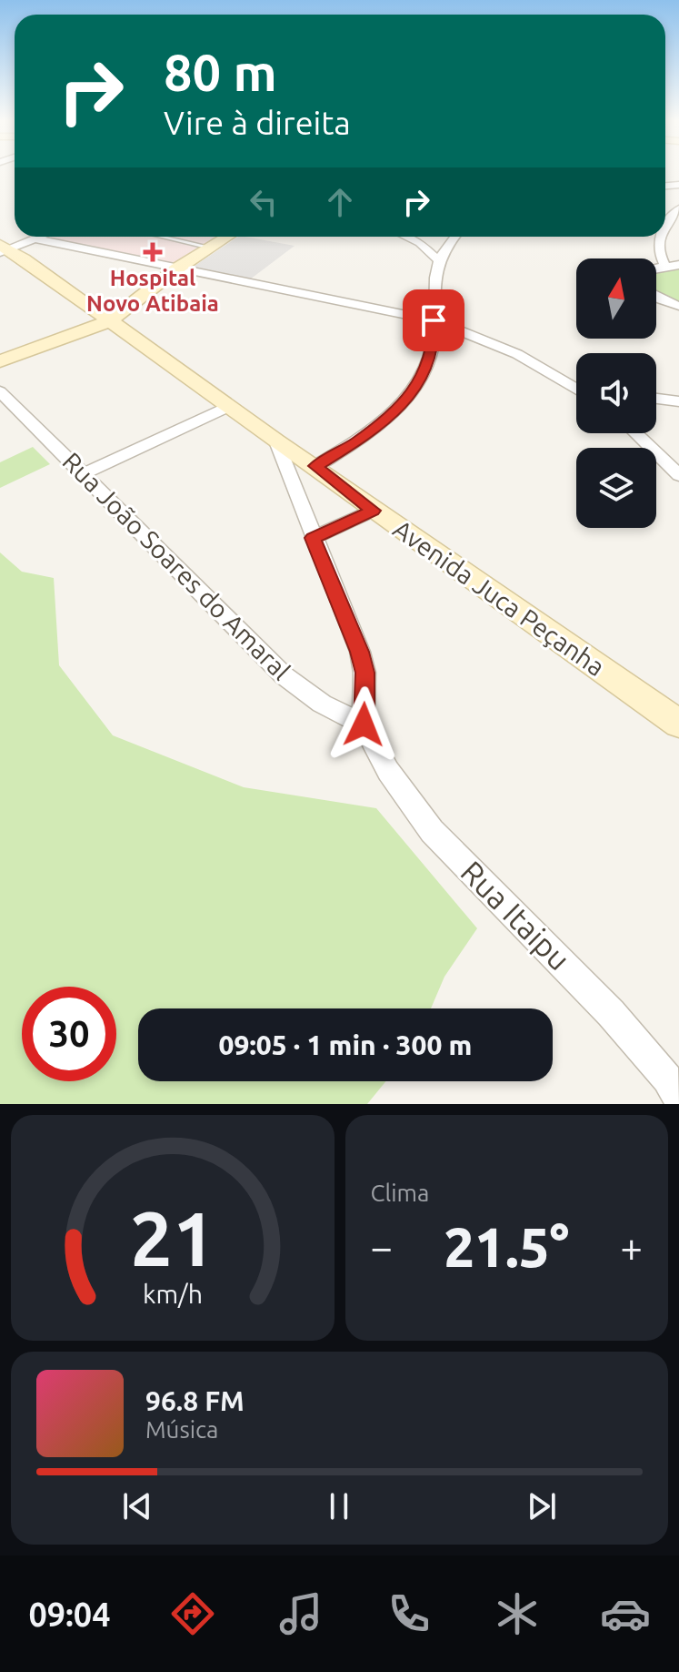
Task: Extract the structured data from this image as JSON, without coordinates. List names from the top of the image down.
{
  "streets": {
    "street": ["Rua João Soares do Amaral", "Avenida Juca Peçanha", "Rua Itaipu"]
  },
  "crossings": [
    ["Rua João Soares do Amaral", "Rua Itaipu"]
  ],
  "places": {
    "health": ["Hospital Novo Atibaia"]
  },
  "north": "top",
  "page": {
    "turn": ["80 m", "Vire à direita"],
    "limit": "30",
    "trip": "09:05 · 1 min · 300 m",
    "tile": "Clima",
    "heat": ["−", "21.5°", "+"],
    "song": ["96.8 FM", "Música"],
    "tabs": "09:04",
    "gauge": ["21", "km/h"]
  }
}
